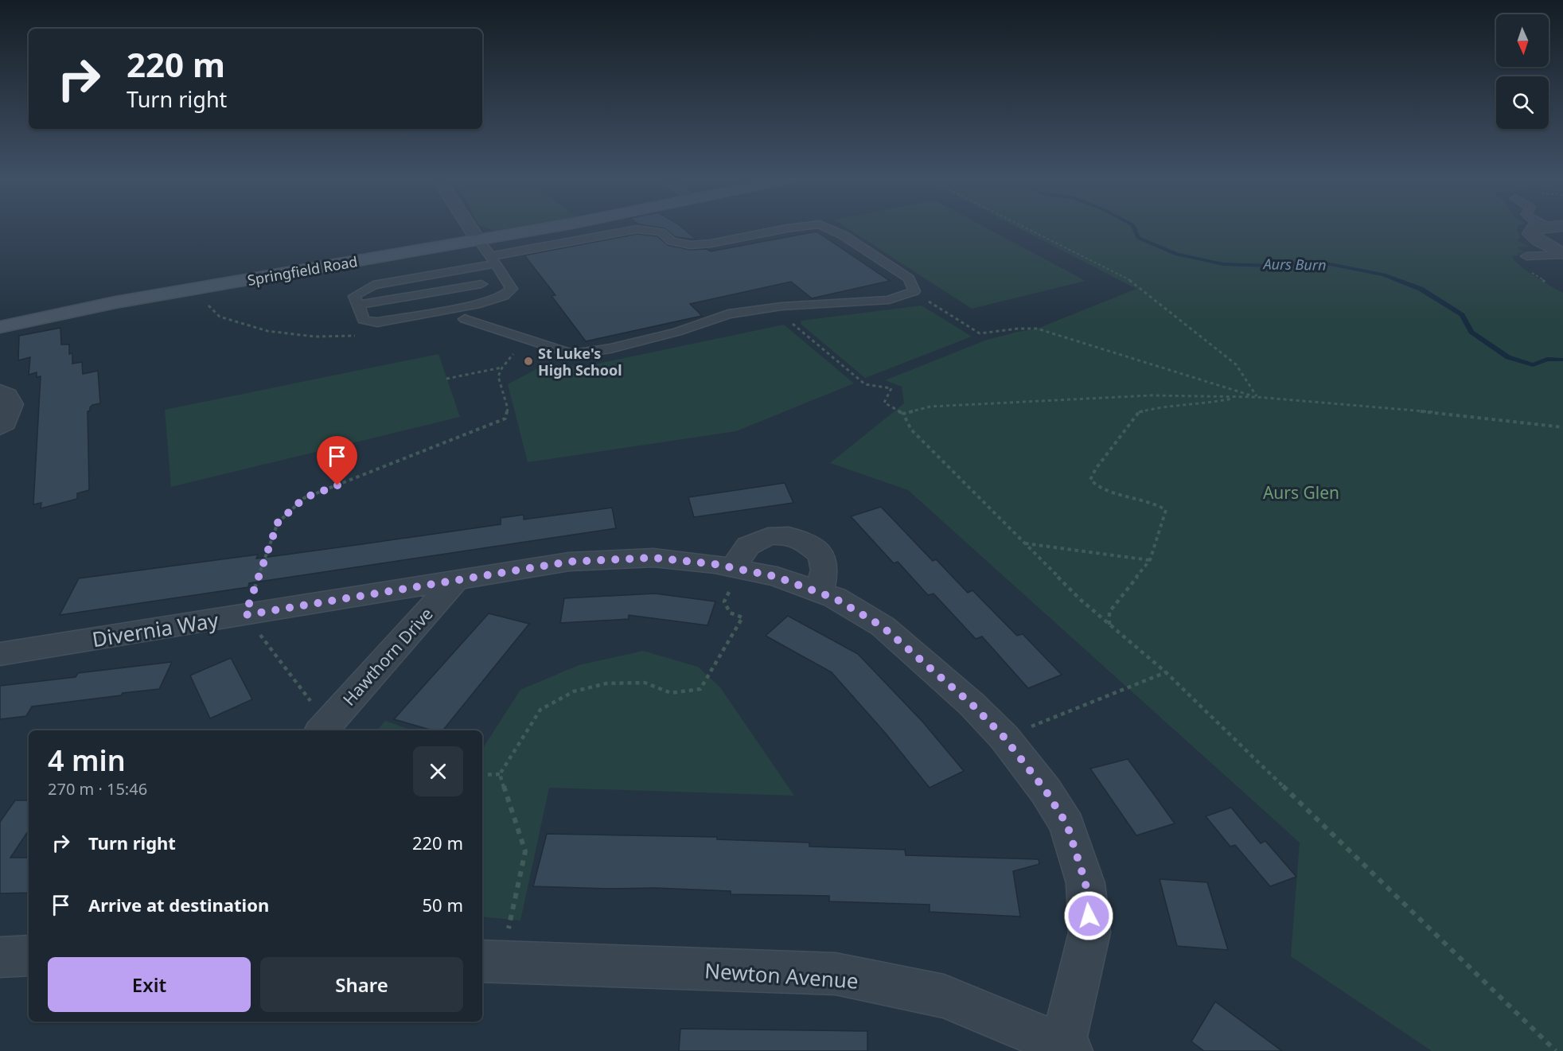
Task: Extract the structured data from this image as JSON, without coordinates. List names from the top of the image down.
{
  "streets": {
    "street": [
      "Springfield Road",
      "Divernia Way",
      "Hawthorn Drive",
      "Newton Avenue"
    ]
  },
  "crossings": [
    ["Divernia Way", "Hawthorn Drive"],
    ["Divernia Way", "Newton Avenue"]
  ],
  "water": ["Aurs Burn"],
  "parks": ["Aurs Glen"],
  "places": ["St Luke's High School"],
  "north": "bottom",
  "page": {
    "turn": ["220 m", "Turn right"],
    "heading": ["4 min", "270 m · 15:46"],
    "list": [
      {
        "name": "Turn right",
        "value": "220 m"
      },
      {
        "name": "Arrive at destination",
        "value": "50 m"
      }
    ],
    "buttons": ["Exit", "Share"]
  }
}
